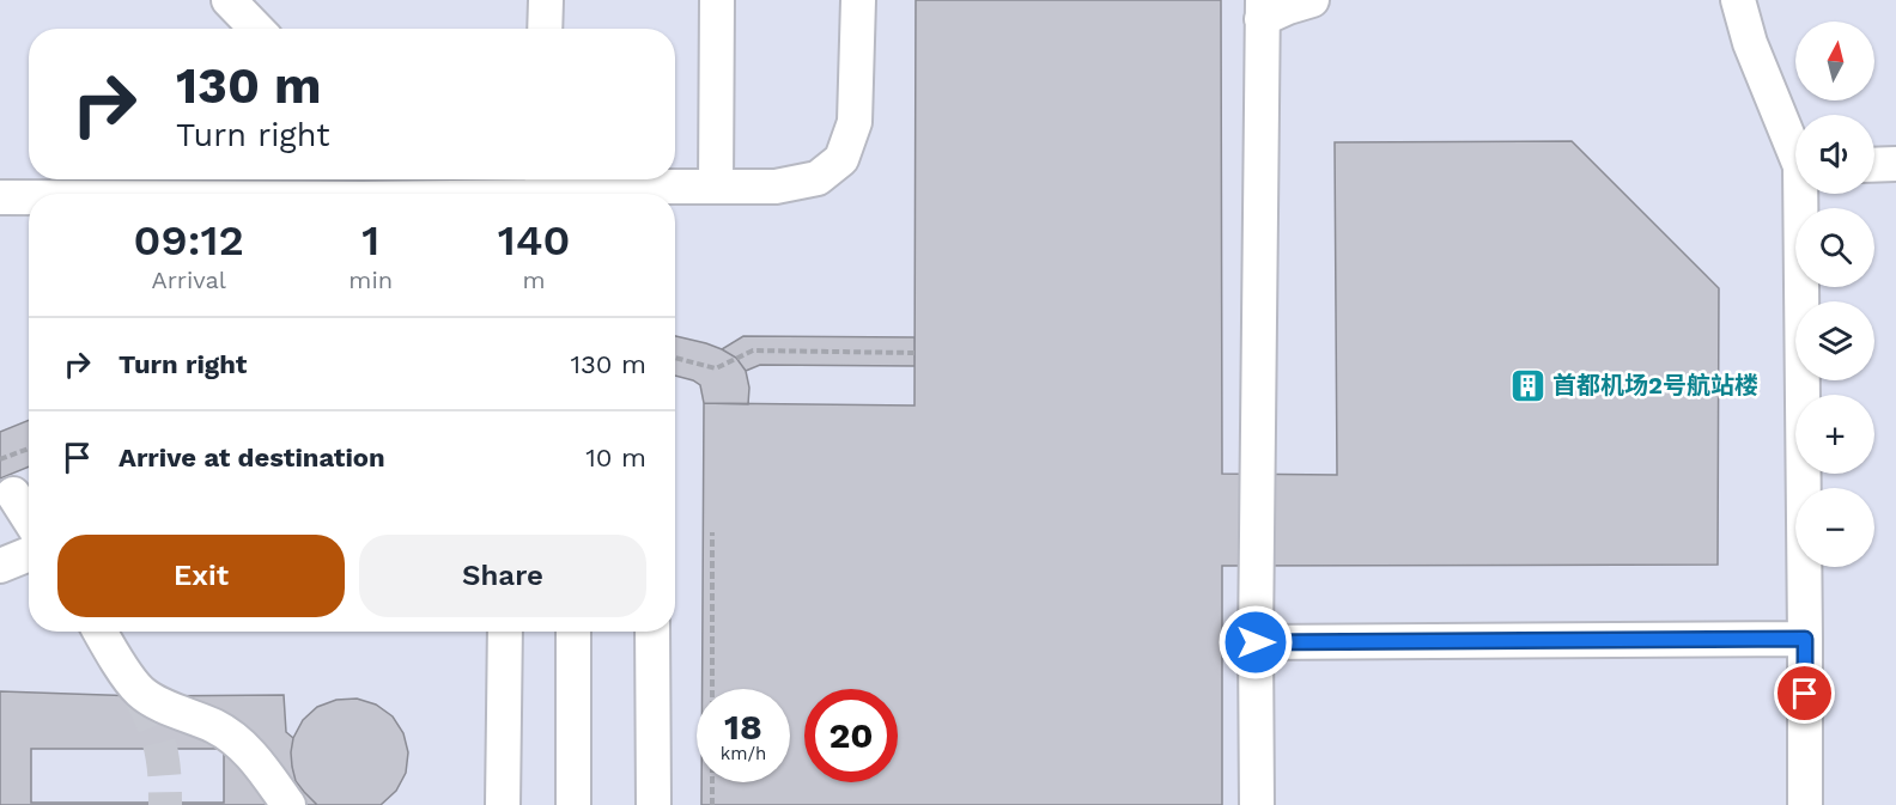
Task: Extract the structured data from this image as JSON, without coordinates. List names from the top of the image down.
{
  "places": {
    "building": ["首都机场2号航站楼"]
  },
  "north": "top",
  "page": {
    "map_buttons": ["+", "−"],
    "turn": ["130 m", "Turn right"],
    "eta": [
      "09:12",
      "Arrival",
      "1",
      "min",
      "140",
      "m"
    ],
    "list": [
      {
        "name": "Turn right",
        "value": "130 m"
      },
      {
        "name": "Arrive at destination",
        "value": "10 m"
      }
    ],
    "buttons": ["Exit", "Share"],
    "speed": "18 km/h",
    "limit": "20"
  }
}
